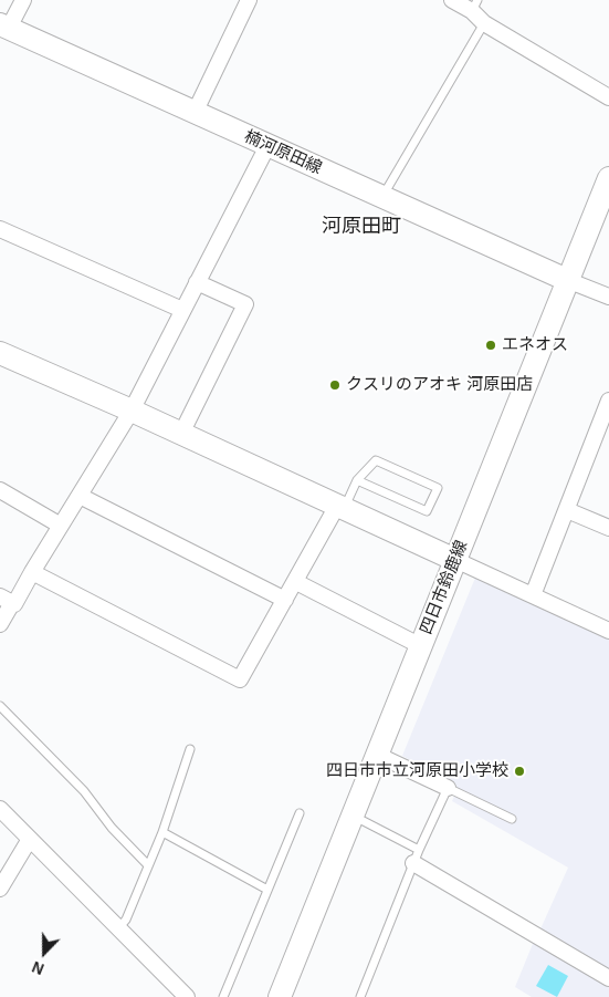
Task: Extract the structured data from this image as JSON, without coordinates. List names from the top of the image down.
{
  "streets": {
    "main road": ["楠河原田線", "四日市鈴鹿線"]
  },
  "crossings": [
    ["楠河原田線", "四日市鈴鹿線"]
  ],
  "districts": ["河原田町"],
  "places": ["エネオス", "クスリのアオキ 河原田店", "四日市市立河原田小学校"],
  "north": "bottom"
}
